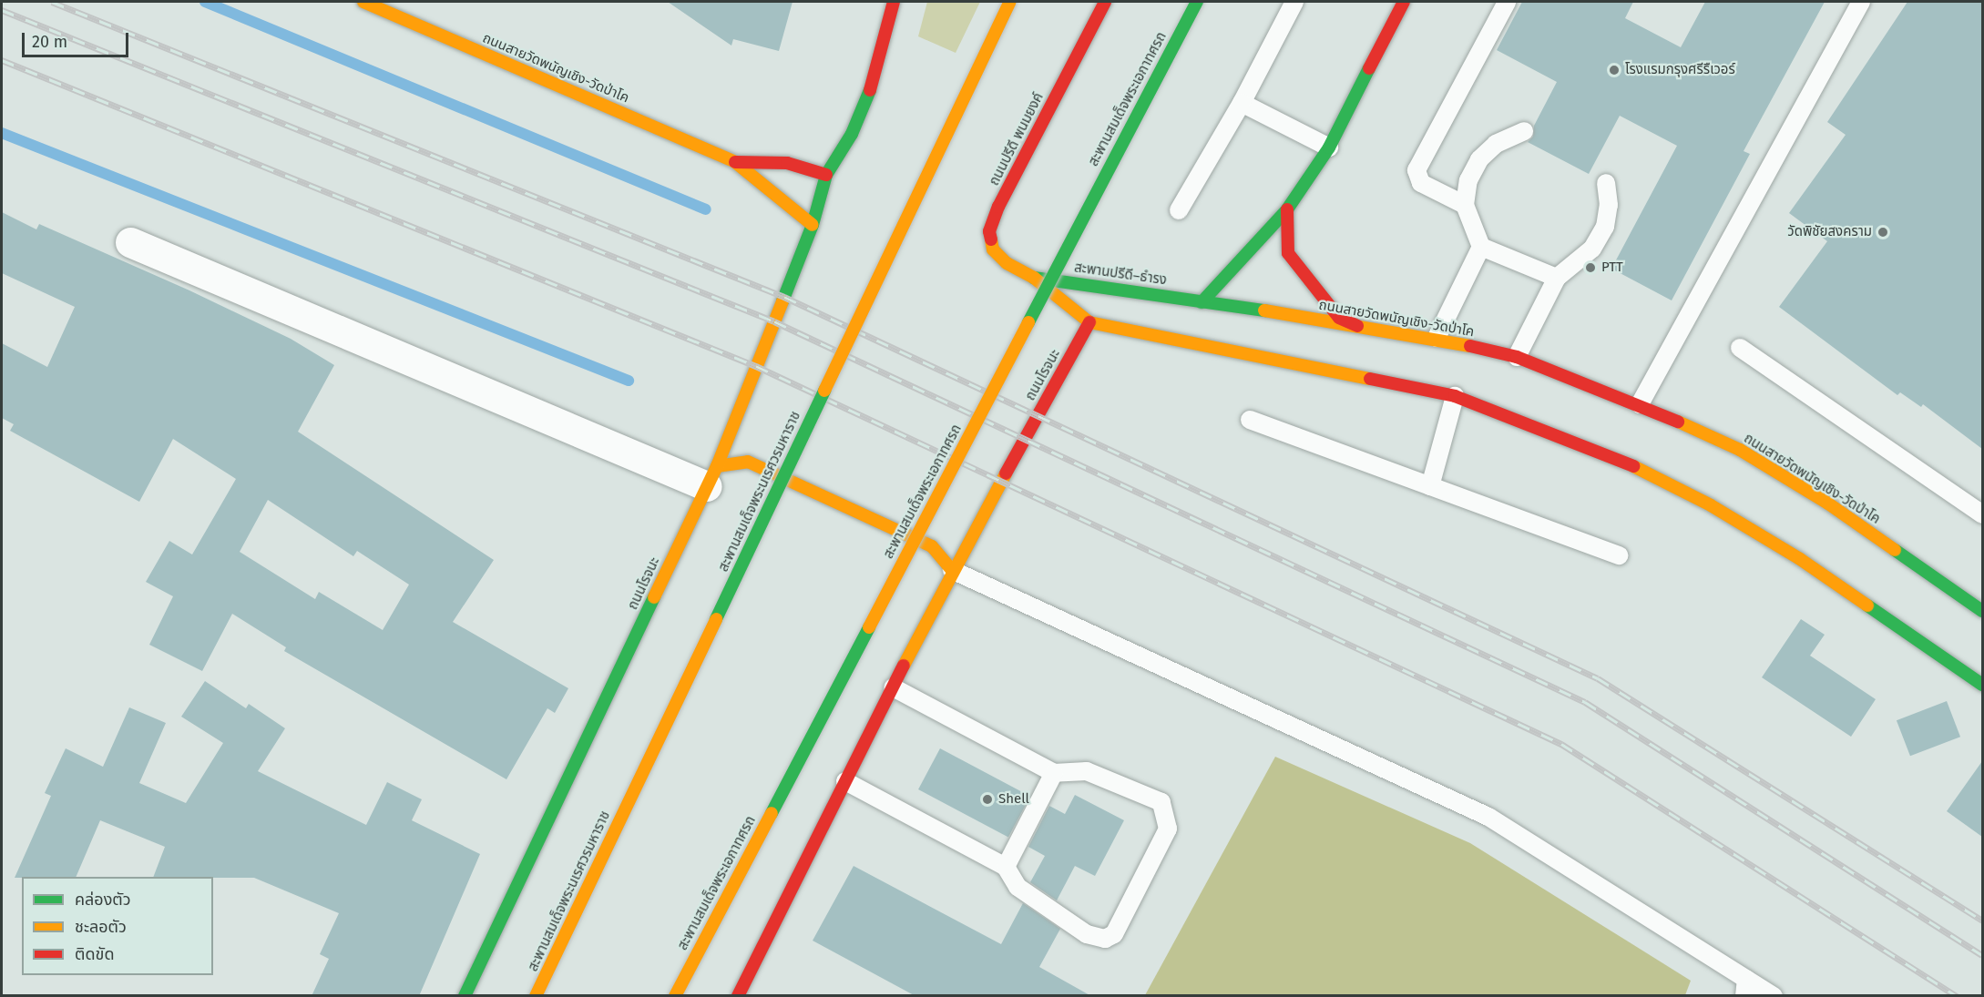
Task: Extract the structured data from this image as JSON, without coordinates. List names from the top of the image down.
{
  "streets": {
    "main road": [
      "ถนนสายวัดพนัญเชิง-วัดป่าโค",
      "สะพานสมเด็จพระเอกาทศรถ",
      "ถนนปรีดี พนมยงค์",
      "สะพานปรีดี–ธำรง",
      "ถนนโรจนะ",
      "สะพานสมเด็จพระนเรศวรมหาราช"
    ]
  },
  "crossings": [
    ["ถนนสายวัดพนัญเชิง-วัดป่าโค", "สะพานปรีดี–ธำรง"],
    ["ถนนสายวัดพนัญเชิง-วัดป่าโค", "ถนนโรจนะ"],
    ["ถนนปรีดี พนมยงค์", "สะพานปรีดี–ธำรง"]
  ],
  "places": [
    "โรงแรมกรุงศรีรืเวอร์",
    "วัดพิชัยสงคราม",
    "PTT",
    "Shell"
  ],
  "legend": ["คล่องตัว", "ชะลอตัว", "ติดขัด"],
  "scale_bar": "20 m"
}
